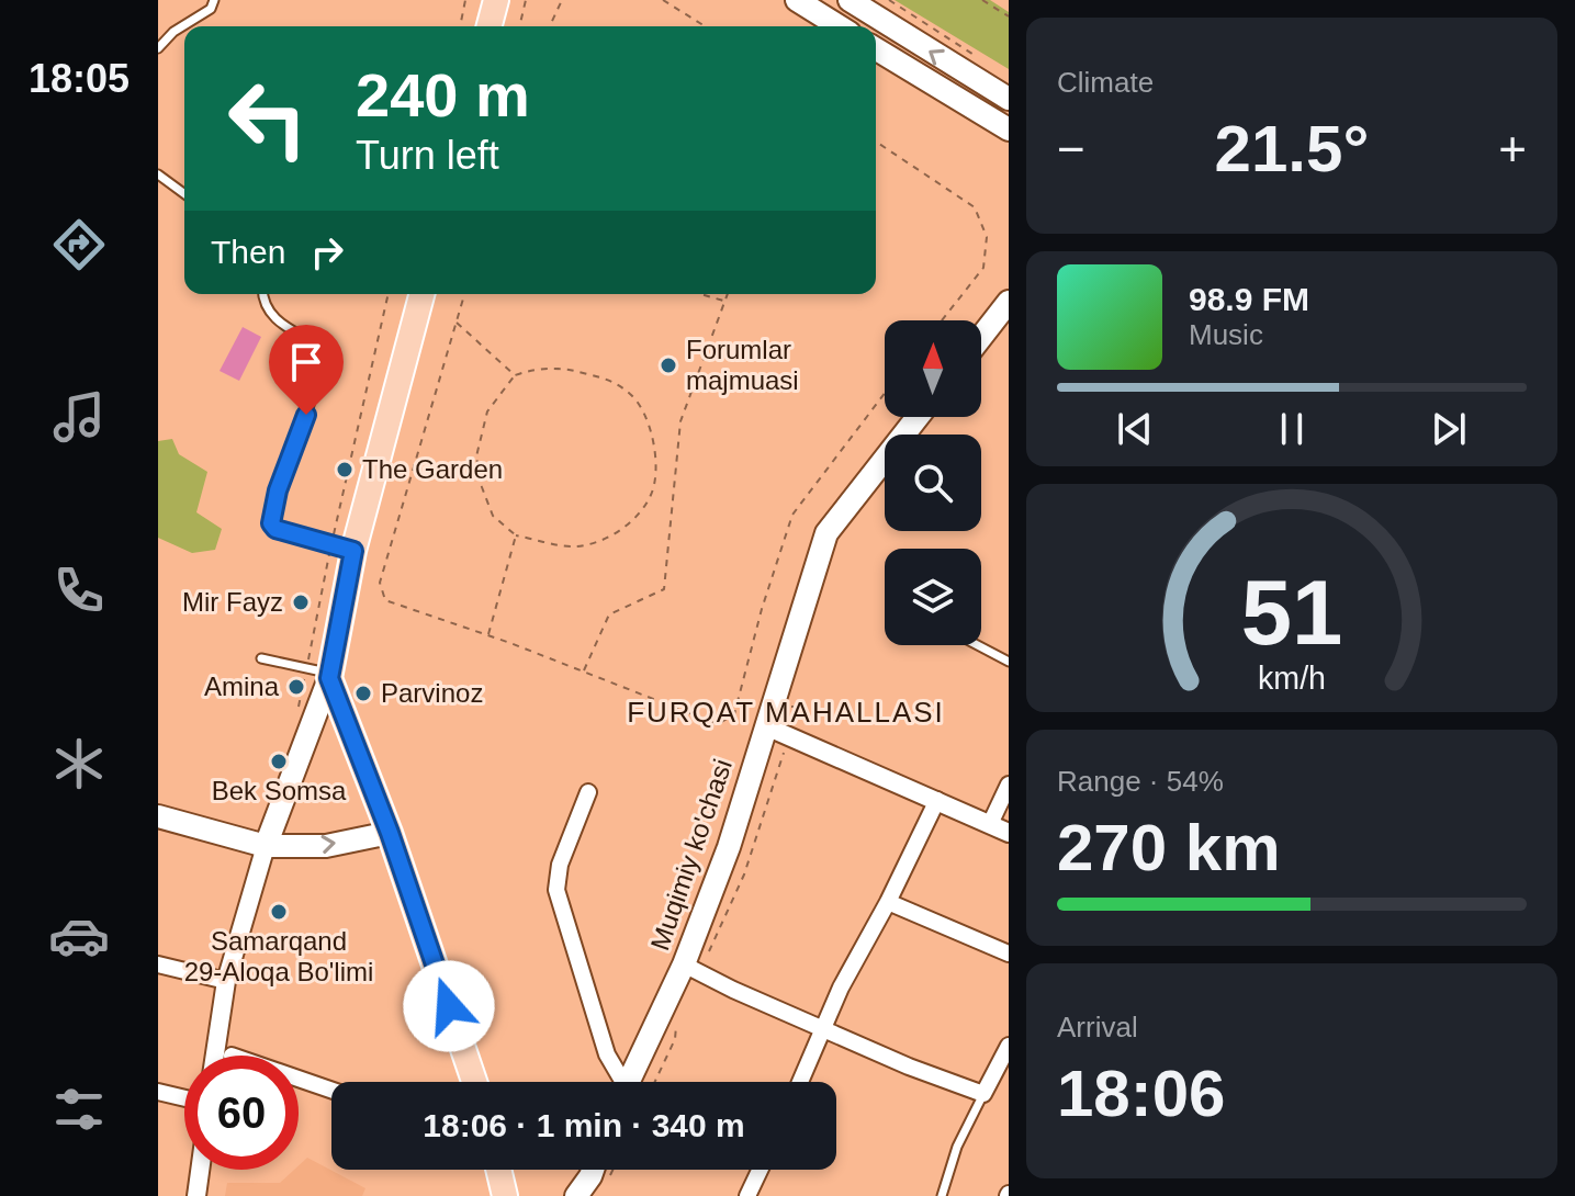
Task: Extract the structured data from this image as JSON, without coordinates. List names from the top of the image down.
{
  "streets": {
    "main road": ["Muqimiy ko'chasi"]
  },
  "districts": ["FURQAT MAHALLASI"],
  "places": [
    "Forumlar majmuasi",
    "The Garden",
    "Mir Fayz",
    "Amina",
    "Parvinoz",
    "Bek Somsa",
    "Samarqand 29-Aloqa Bo'limi"
  ],
  "north": "top",
  "page": {
    "tabs": "18:05",
    "tile": [
      "Climate",
      ["Range · 54%", "270 km"],
      ["Arrival", "18:06"]
    ],
    "turn": ["240 m", "Turn left"],
    "heat": ["−", "21.5°", "+"],
    "then": "Then",
    "song": ["98.9 FM", "Music"],
    "limit": "60",
    "trip": "18:06 · 1 min · 340 m",
    "gauge": ["51", "km/h"]
  }
}
